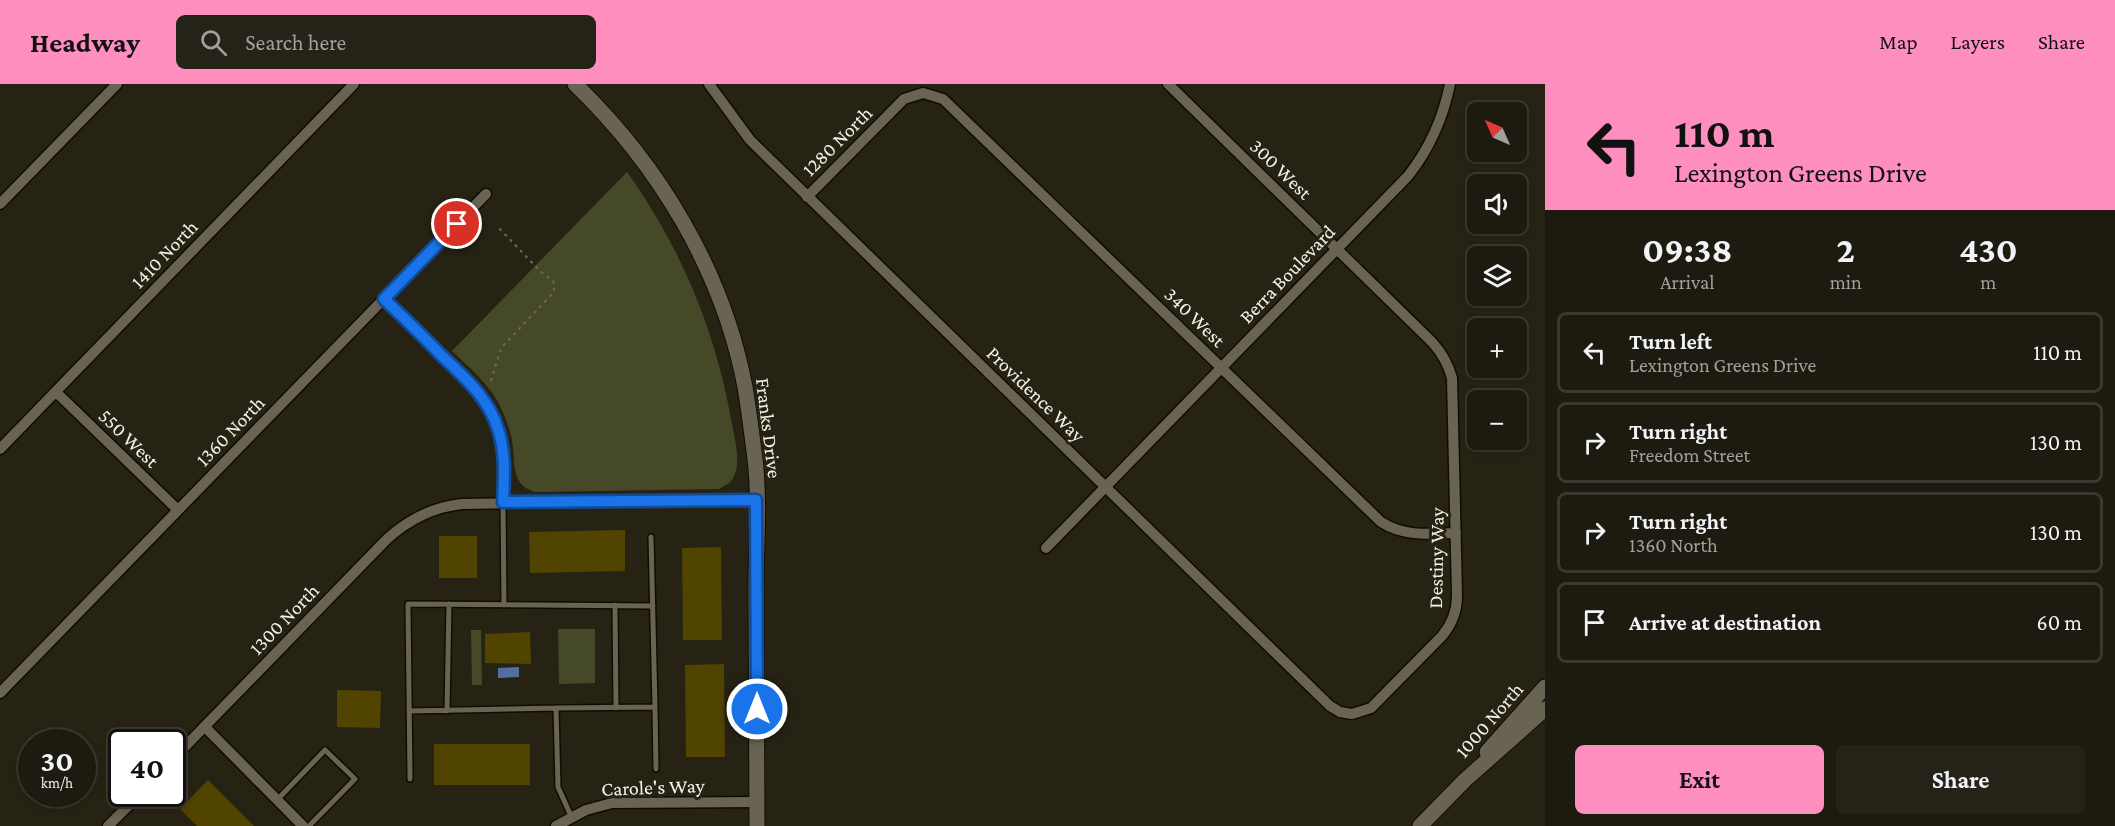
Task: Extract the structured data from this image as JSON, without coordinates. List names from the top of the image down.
{
  "streets": {
    "street": [
      "1280 North",
      "300 West",
      "1410 North",
      "Berra Boulevard",
      "340 West",
      "Providence Way",
      "Franks Drive",
      "1360 North",
      "550 West",
      "Destiny Way",
      "1300 North",
      "1000 North",
      "Carole's Way"
    ]
  },
  "crossings": [
    ["1280 North", "340 West"],
    ["1280 North", "Providence Way"],
    ["300 West", "Berra Boulevard"],
    ["300 West", "Destiny Way"],
    ["1410 North", "550 West"],
    ["Berra Boulevard", "340 West"],
    ["Berra Boulevard", "Providence Way"],
    ["340 West", "Destiny Way"],
    ["Providence Way", "Destiny Way"],
    ["Franks Drive", "1300 North"],
    ["Franks Drive", "Carole's Way"],
    ["1360 North", "550 West"]
  ],
  "north": "top left",
  "page": {
    "header": "Headway",
    "search": "Search here",
    "nav": ["Map", "Layers", "Share"],
    "turn": ["110 m", "Lexington Greens Drive"],
    "map_buttons": ["+", "−"],
    "eta": [
      "09:38",
      "Arrival",
      "2",
      "min",
      "430",
      "m"
    ],
    "list": [
      {
        "name": "Turn left",
        "note": "Lexington Greens Drive",
        "value": "110 m"
      },
      {
        "name": "Turn right",
        "note": "Freedom Street",
        "value": "130 m"
      },
      {
        "name": "Turn right",
        "note": "1360 North",
        "value": "130 m"
      },
      {
        "name": "Arrive at destination",
        "value": "60 m"
      }
    ],
    "speed": "30 km/h",
    "limit": "40",
    "buttons": ["Exit", "Share"]
  }
}
